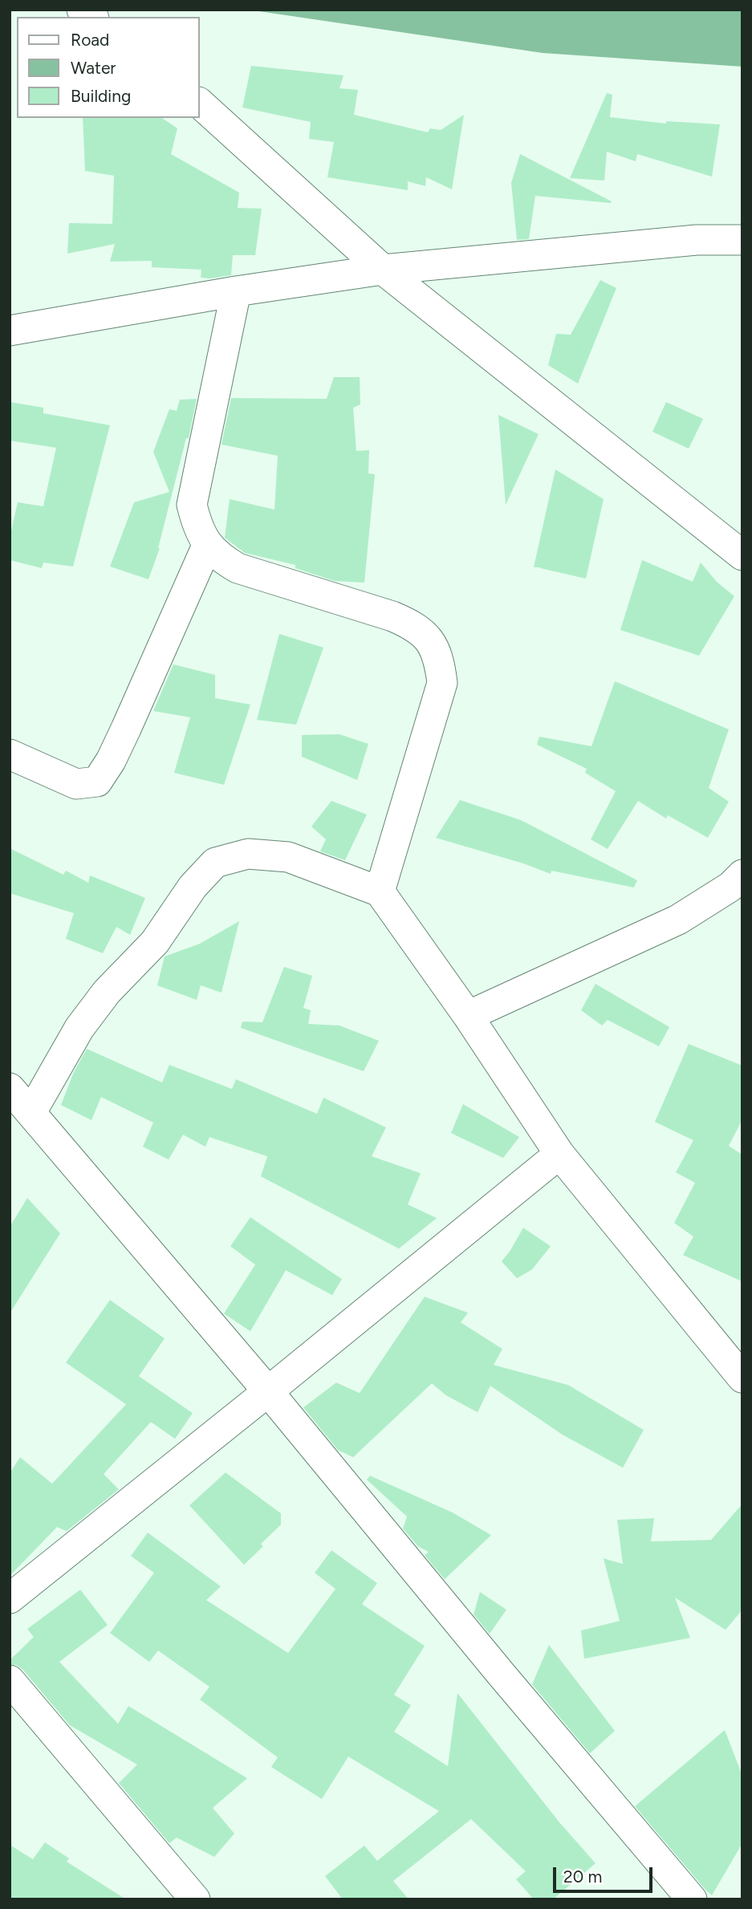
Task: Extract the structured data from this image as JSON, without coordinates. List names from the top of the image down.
{
  "legend": ["Road", "Water", "Building"],
  "scale_bar": "20 m"
}
